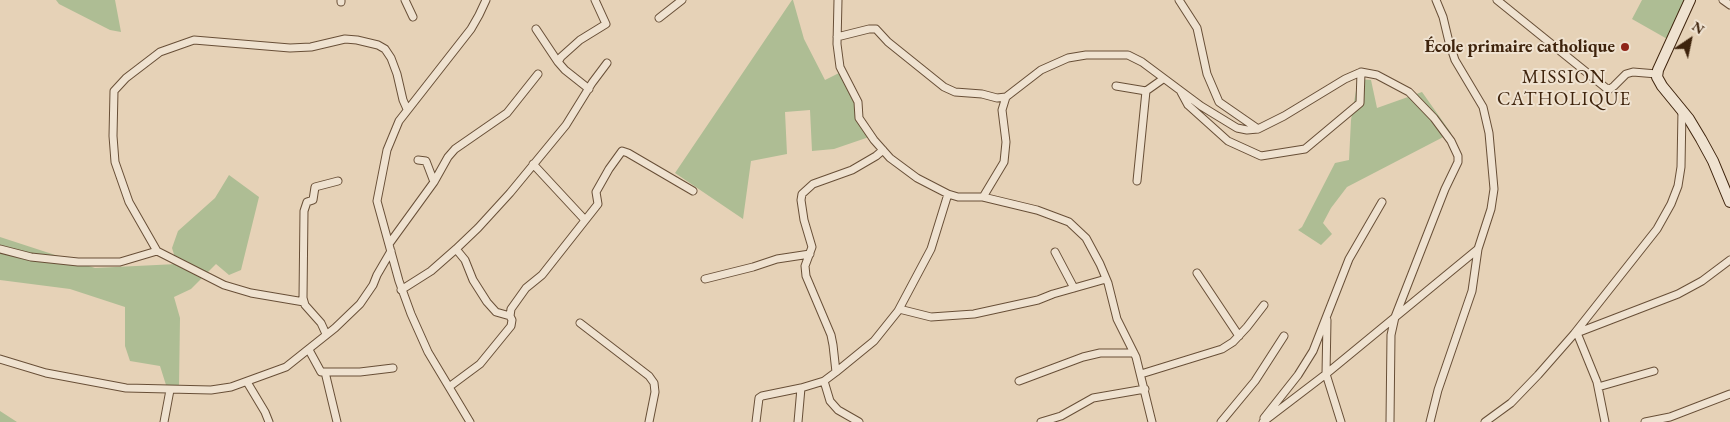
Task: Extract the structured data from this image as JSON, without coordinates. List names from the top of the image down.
{
  "districts": ["MISSION CATHOLIQUE"],
  "places": ["École primaire catholique"],
  "north": "top right"
}
